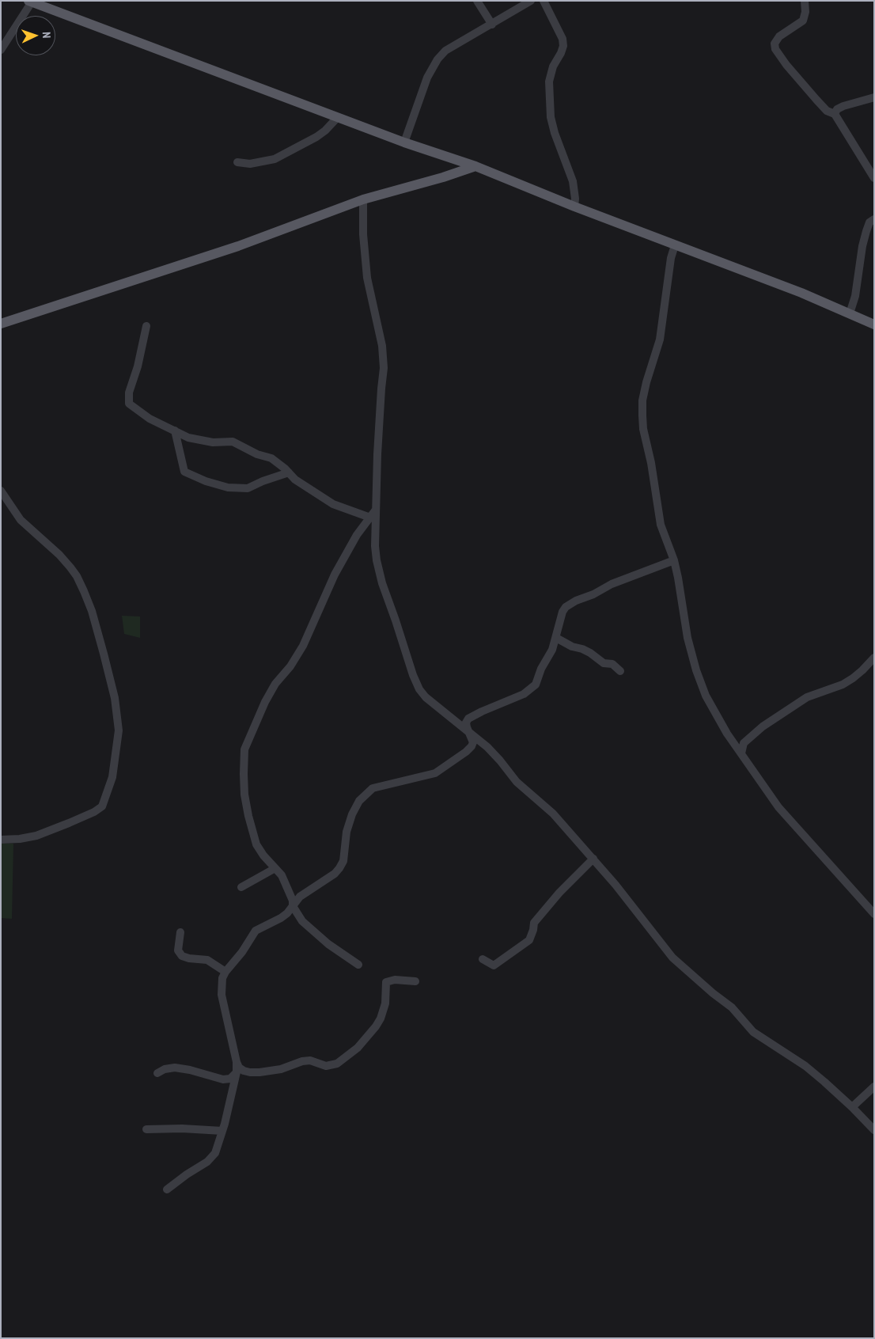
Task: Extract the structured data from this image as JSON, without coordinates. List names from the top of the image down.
{
  "north": "right"
}
